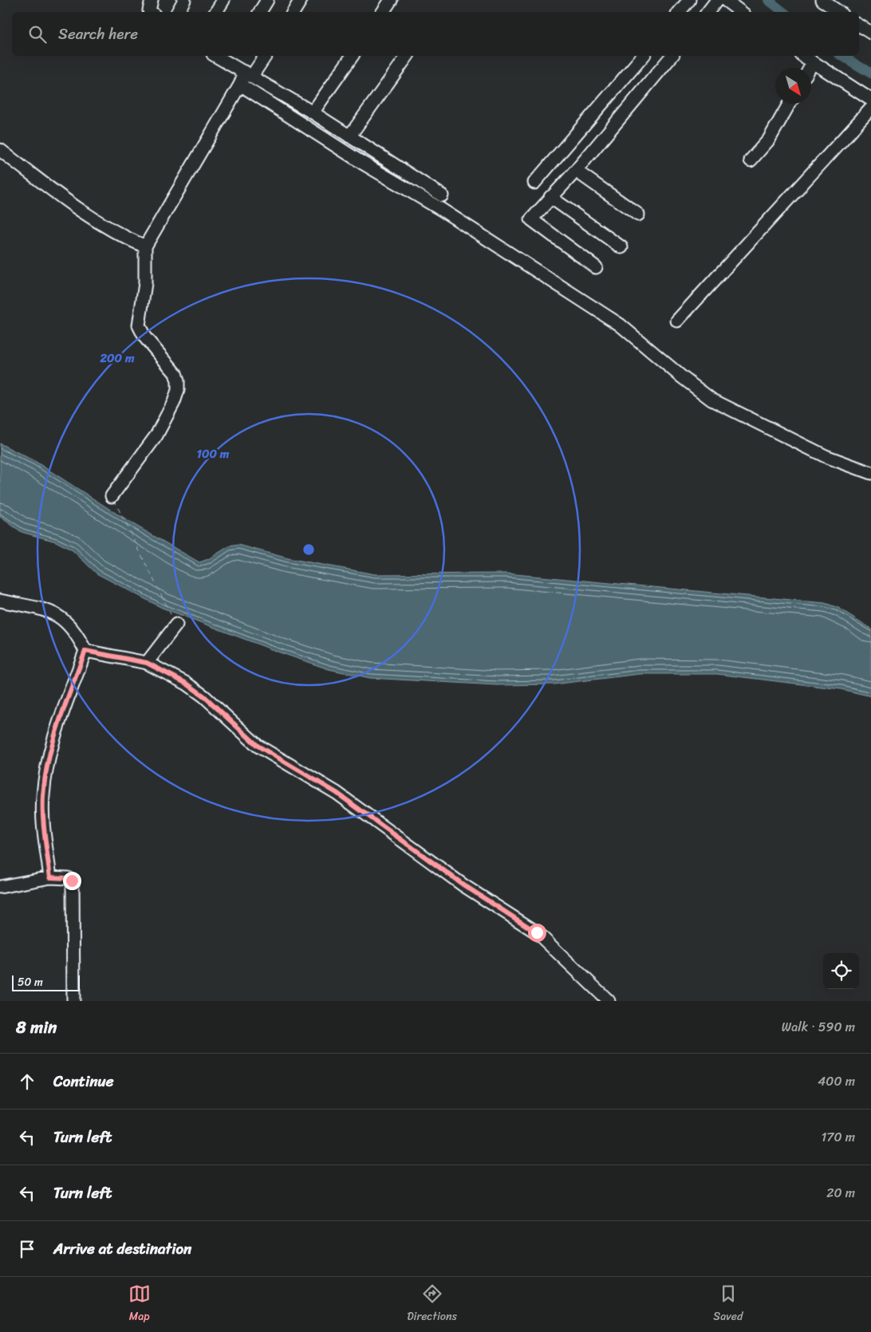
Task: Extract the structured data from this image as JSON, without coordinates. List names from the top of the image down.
{
  "scale_bar": "50 m",
  "north": "bottom right",
  "page": {
    "search": "Search here",
    "scale": "50 m",
    "heading": ["8 min", "Walk · 590 m"],
    "list": [
      ["Continue", "400 m"],
      ["Turn left", "170 m"],
      ["Turn left", "20 m"],
      "Arrive at destination"
    ],
    "nav": ["Map", "Directions", "Saved"]
  },
  "rings": ["200 m", "100 m"]
}
